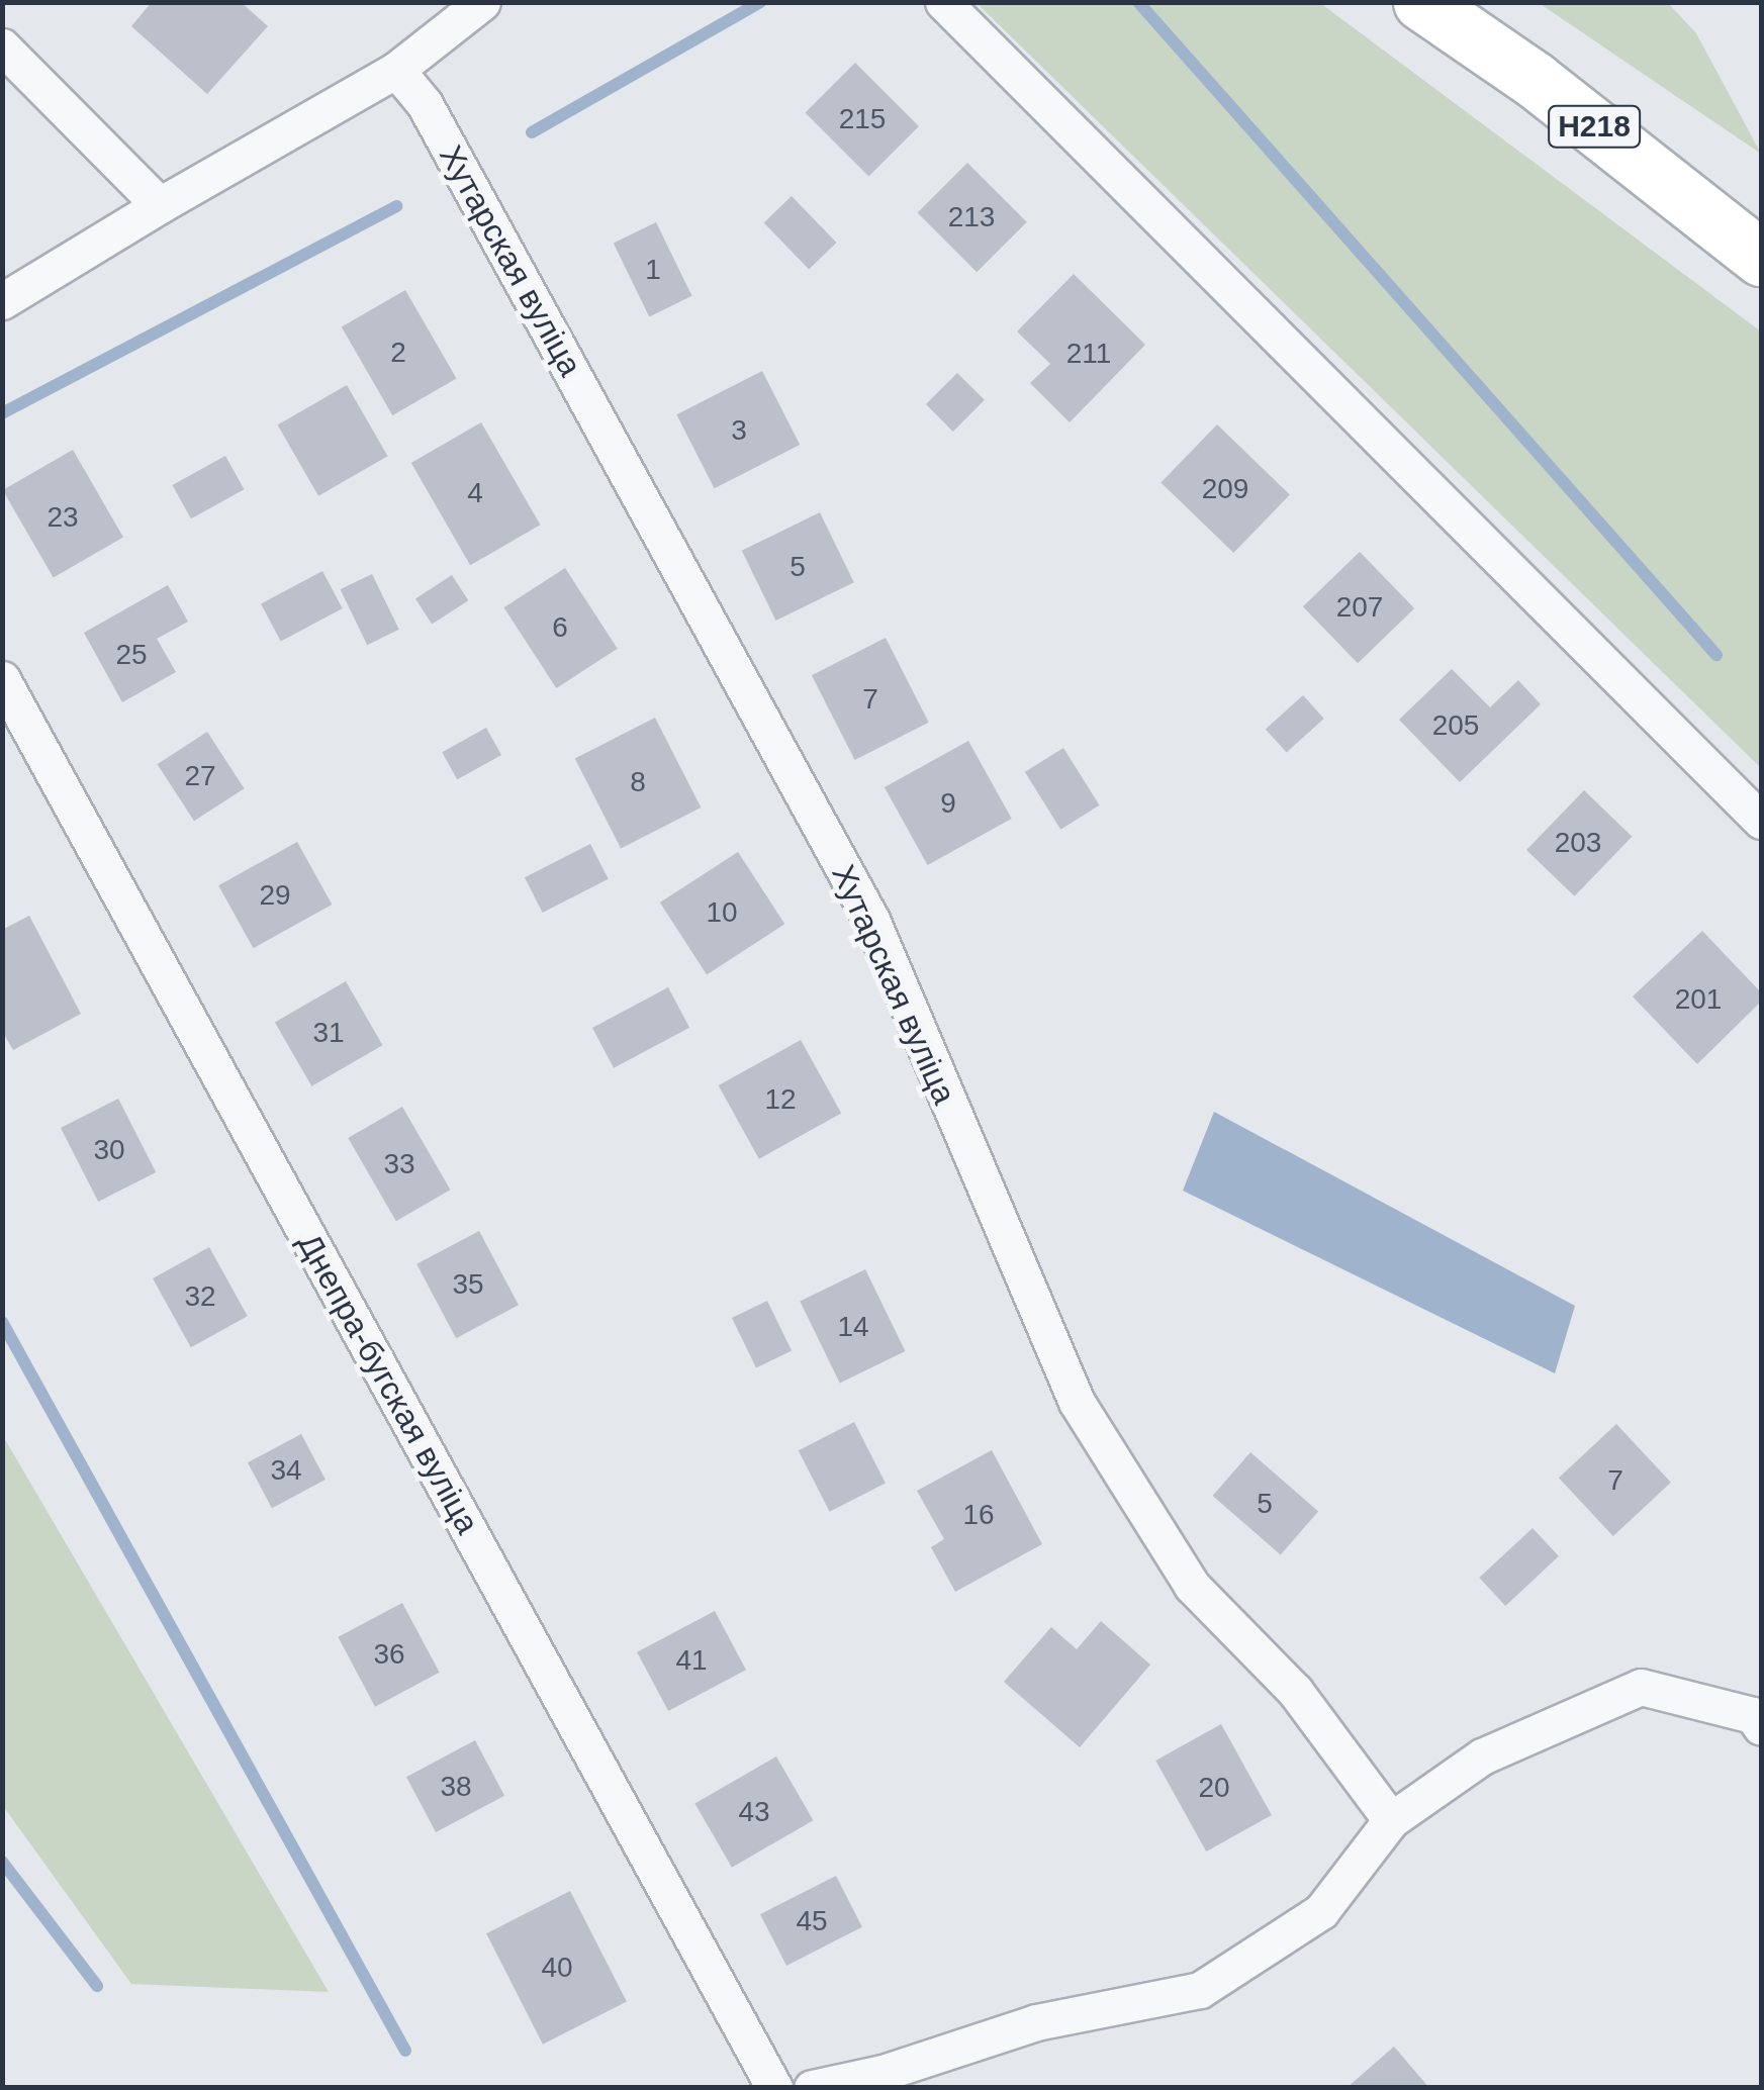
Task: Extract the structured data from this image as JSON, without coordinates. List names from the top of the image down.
{
  "streets": {
    "main road": ["Н218"],
    "street": ["Хутарская вуліца", "Днепра-бугская вуліца"]
  },
  "house_numbers": [
    "215",
    "213",
    "1",
    "2",
    "211",
    "3",
    "209",
    "4",
    "23",
    "5",
    "207",
    "6",
    "25",
    "7",
    "205",
    "27",
    "8",
    "9",
    "203",
    "29",
    "10",
    "201",
    "31",
    "12",
    "30",
    "33",
    "35",
    "32",
    "14",
    "34",
    "7",
    "5",
    "16",
    "36",
    "41",
    "38",
    "20",
    "43",
    "45",
    "40"
  ]
}
